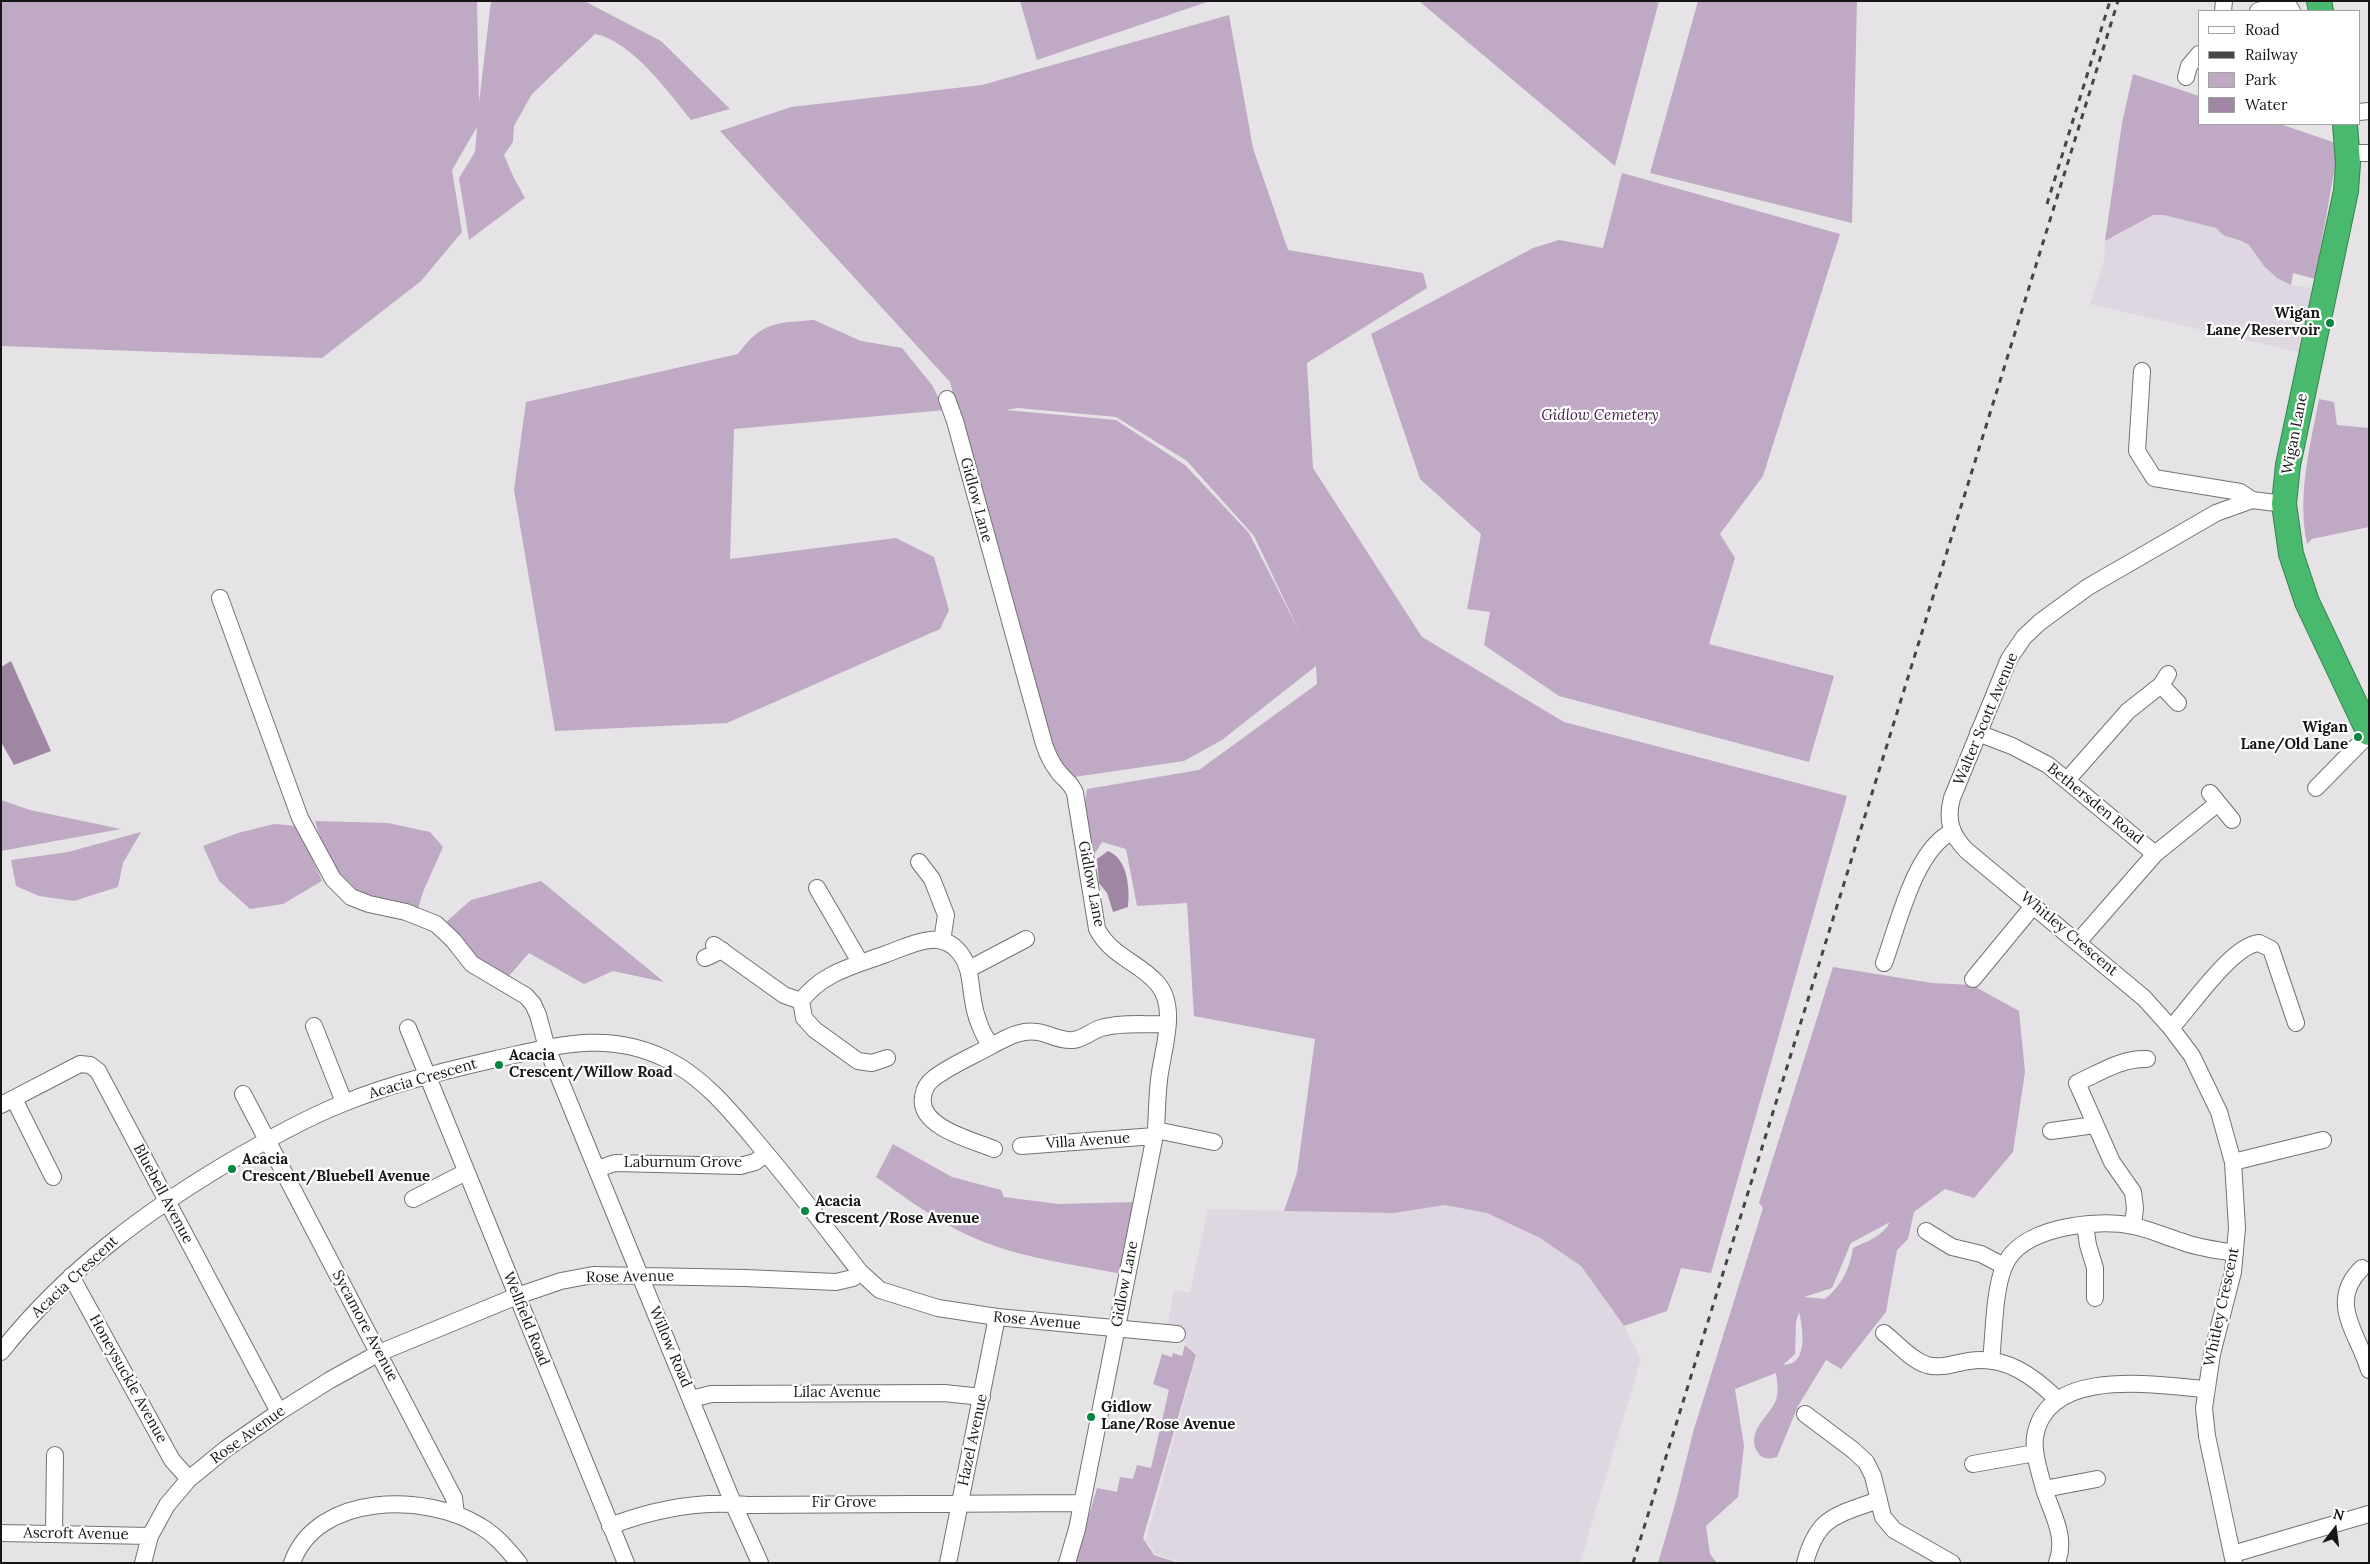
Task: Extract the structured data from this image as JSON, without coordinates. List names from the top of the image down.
{
  "streets": {
    "highway": ["Wigan Lane"],
    "street": [
      "Gidlow Lane",
      "Walter Scott Avenue",
      "Bethersden Road",
      "Whitley Crescent",
      "Acacia Crescent",
      "Villa Avenue",
      "Laburnum Grove",
      "Bluebell Avenue",
      "Rose Avenue",
      "Wellfield Road",
      "Sycamore Avenue",
      "Willow Road",
      "Honeysuckle Avenue",
      "Lilac Avenue",
      "Hazel Avenue",
      "Fir Grove",
      "Ascroft Avenue"
    ]
  },
  "crossings": [
    ["Wigan Lane", "Walter Scott Avenue"],
    ["Gidlow Lane", "Villa Avenue"],
    ["Gidlow Lane", "Rose Avenue"],
    ["Gidlow Lane", "Fir Grove"],
    ["Walter Scott Avenue", "Bethersden Road"],
    ["Walter Scott Avenue", "Whitley Crescent"],
    ["Acacia Crescent", "Laburnum Grove"],
    ["Acacia Crescent", "Bluebell Avenue"],
    ["Acacia Crescent", "Rose Avenue"],
    ["Acacia Crescent", "Wellfield Road"],
    ["Acacia Crescent", "Sycamore Avenue"],
    ["Acacia Crescent", "Willow Road"],
    ["Acacia Crescent", "Honeysuckle Avenue"],
    ["Laburnum Grove", "Willow Road"],
    ["Bluebell Avenue", "Rose Avenue"],
    ["Rose Avenue", "Wellfield Road"],
    ["Rose Avenue", "Sycamore Avenue"],
    ["Rose Avenue", "Willow Road"],
    ["Rose Avenue", "Honeysuckle Avenue"],
    ["Rose Avenue", "Hazel Avenue"],
    ["Rose Avenue", "Ascroft Avenue"],
    ["Wellfield Road", "Fir Grove"],
    ["Willow Road", "Lilac Avenue"],
    ["Willow Road", "Fir Grove"],
    ["Lilac Avenue", "Hazel Avenue"],
    ["Hazel Avenue", "Fir Grove"]
  ],
  "parks": ["Gidlow Cemetery"],
  "places": [
    "Wigan Lane/Reservoir",
    "Wigan Lane/Old Lane",
    "Acacia Crescent/Willow Road",
    "Acacia Crescent/Bluebell Avenue",
    "Acacia Crescent/Rose Avenue",
    "Gidlow Lane/Rose Avenue"
  ],
  "legend": [
    "Road",
    "Railway",
    "Park",
    "Water"
  ],
  "north": "top"
}
